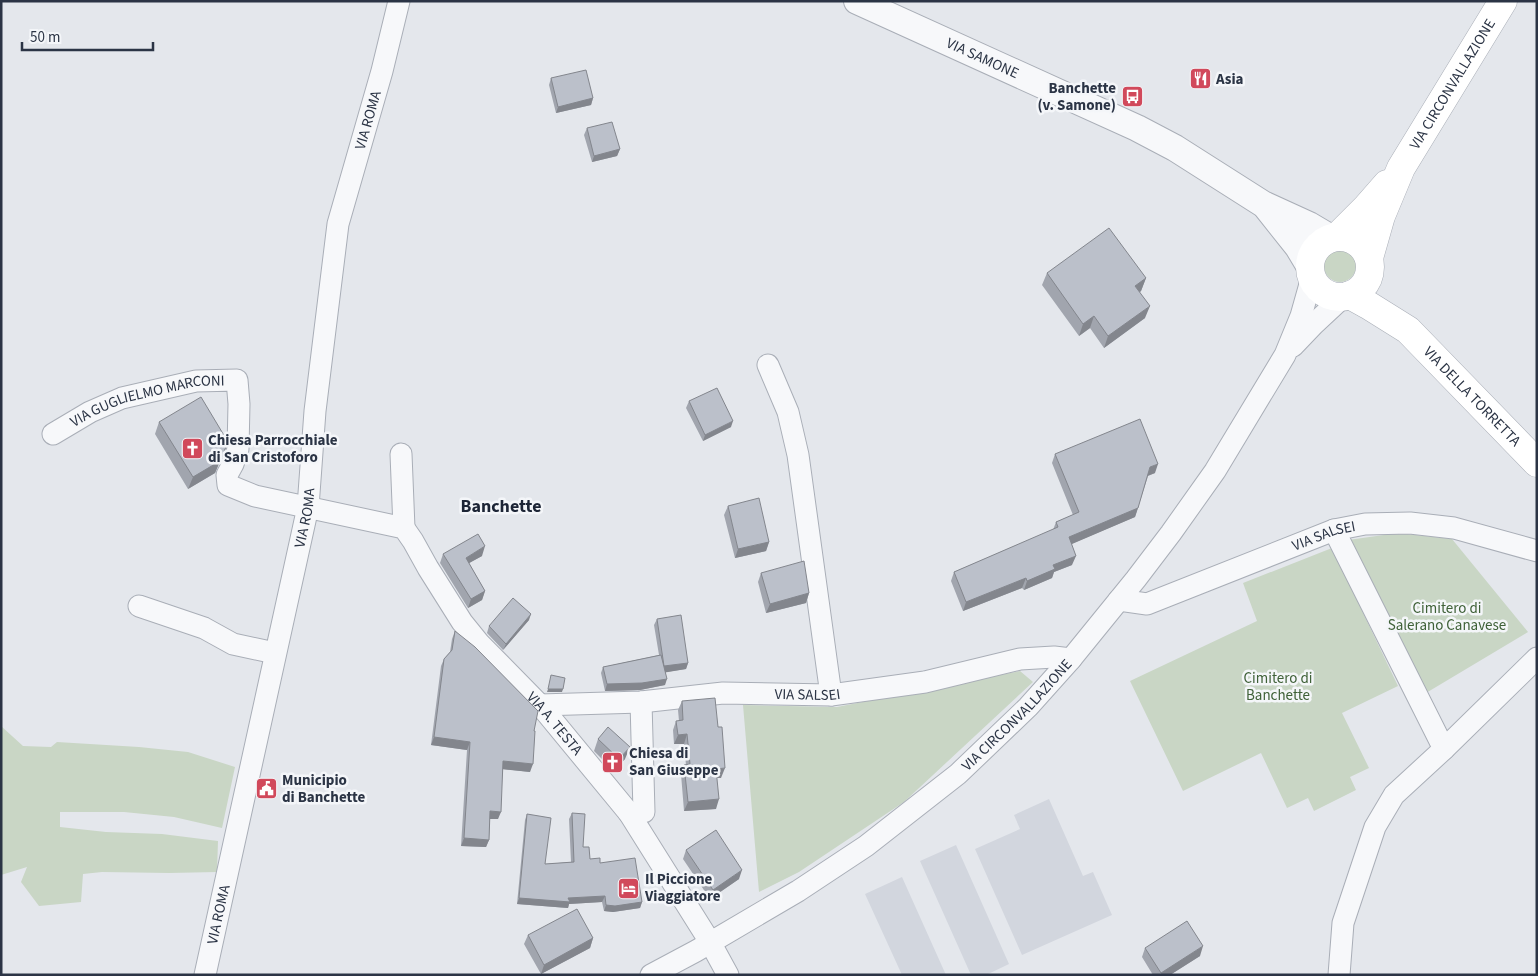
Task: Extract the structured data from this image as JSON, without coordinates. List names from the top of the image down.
{
  "streets": {
    "main road": ["VIA CIRCONVALLAZIONE", "VIA DELLA TORRETTA"],
    "street": [
      "VIA SAMONE",
      "VIA ROMA",
      "VIA GUGLIELMO MARCONI",
      "VIA SALSEI",
      "VIA A. TESTA"
    ]
  },
  "crossings": [
    ["VIA SAMONE", "VIA CIRCONVALLAZIONE"],
    ["VIA CIRCONVALLAZIONE", "VIA SALSEI"],
    ["VIA CIRCONVALLAZIONE", "VIA A. TESTA"],
    ["VIA ROMA", "VIA GUGLIELMO MARCONI"],
    ["VIA SALSEI", "VIA A. TESTA"]
  ],
  "districts": ["Banchette"],
  "parks": ["Cimitero di Salerano Canavese", "Cimitero di Banchette"],
  "places": {
    "restaurant": ["Asia"],
    "bus stop": ["Banchette (v. Samone)"],
    "church": ["Chiesa Parrocchiale di San Cristoforo", "Chiesa di San Giuseppe"],
    "public building": ["Municipio di Banchette"],
    "hotel": ["Il Piccione Viaggiatore"]
  },
  "scale_bar": "50 m"
}
